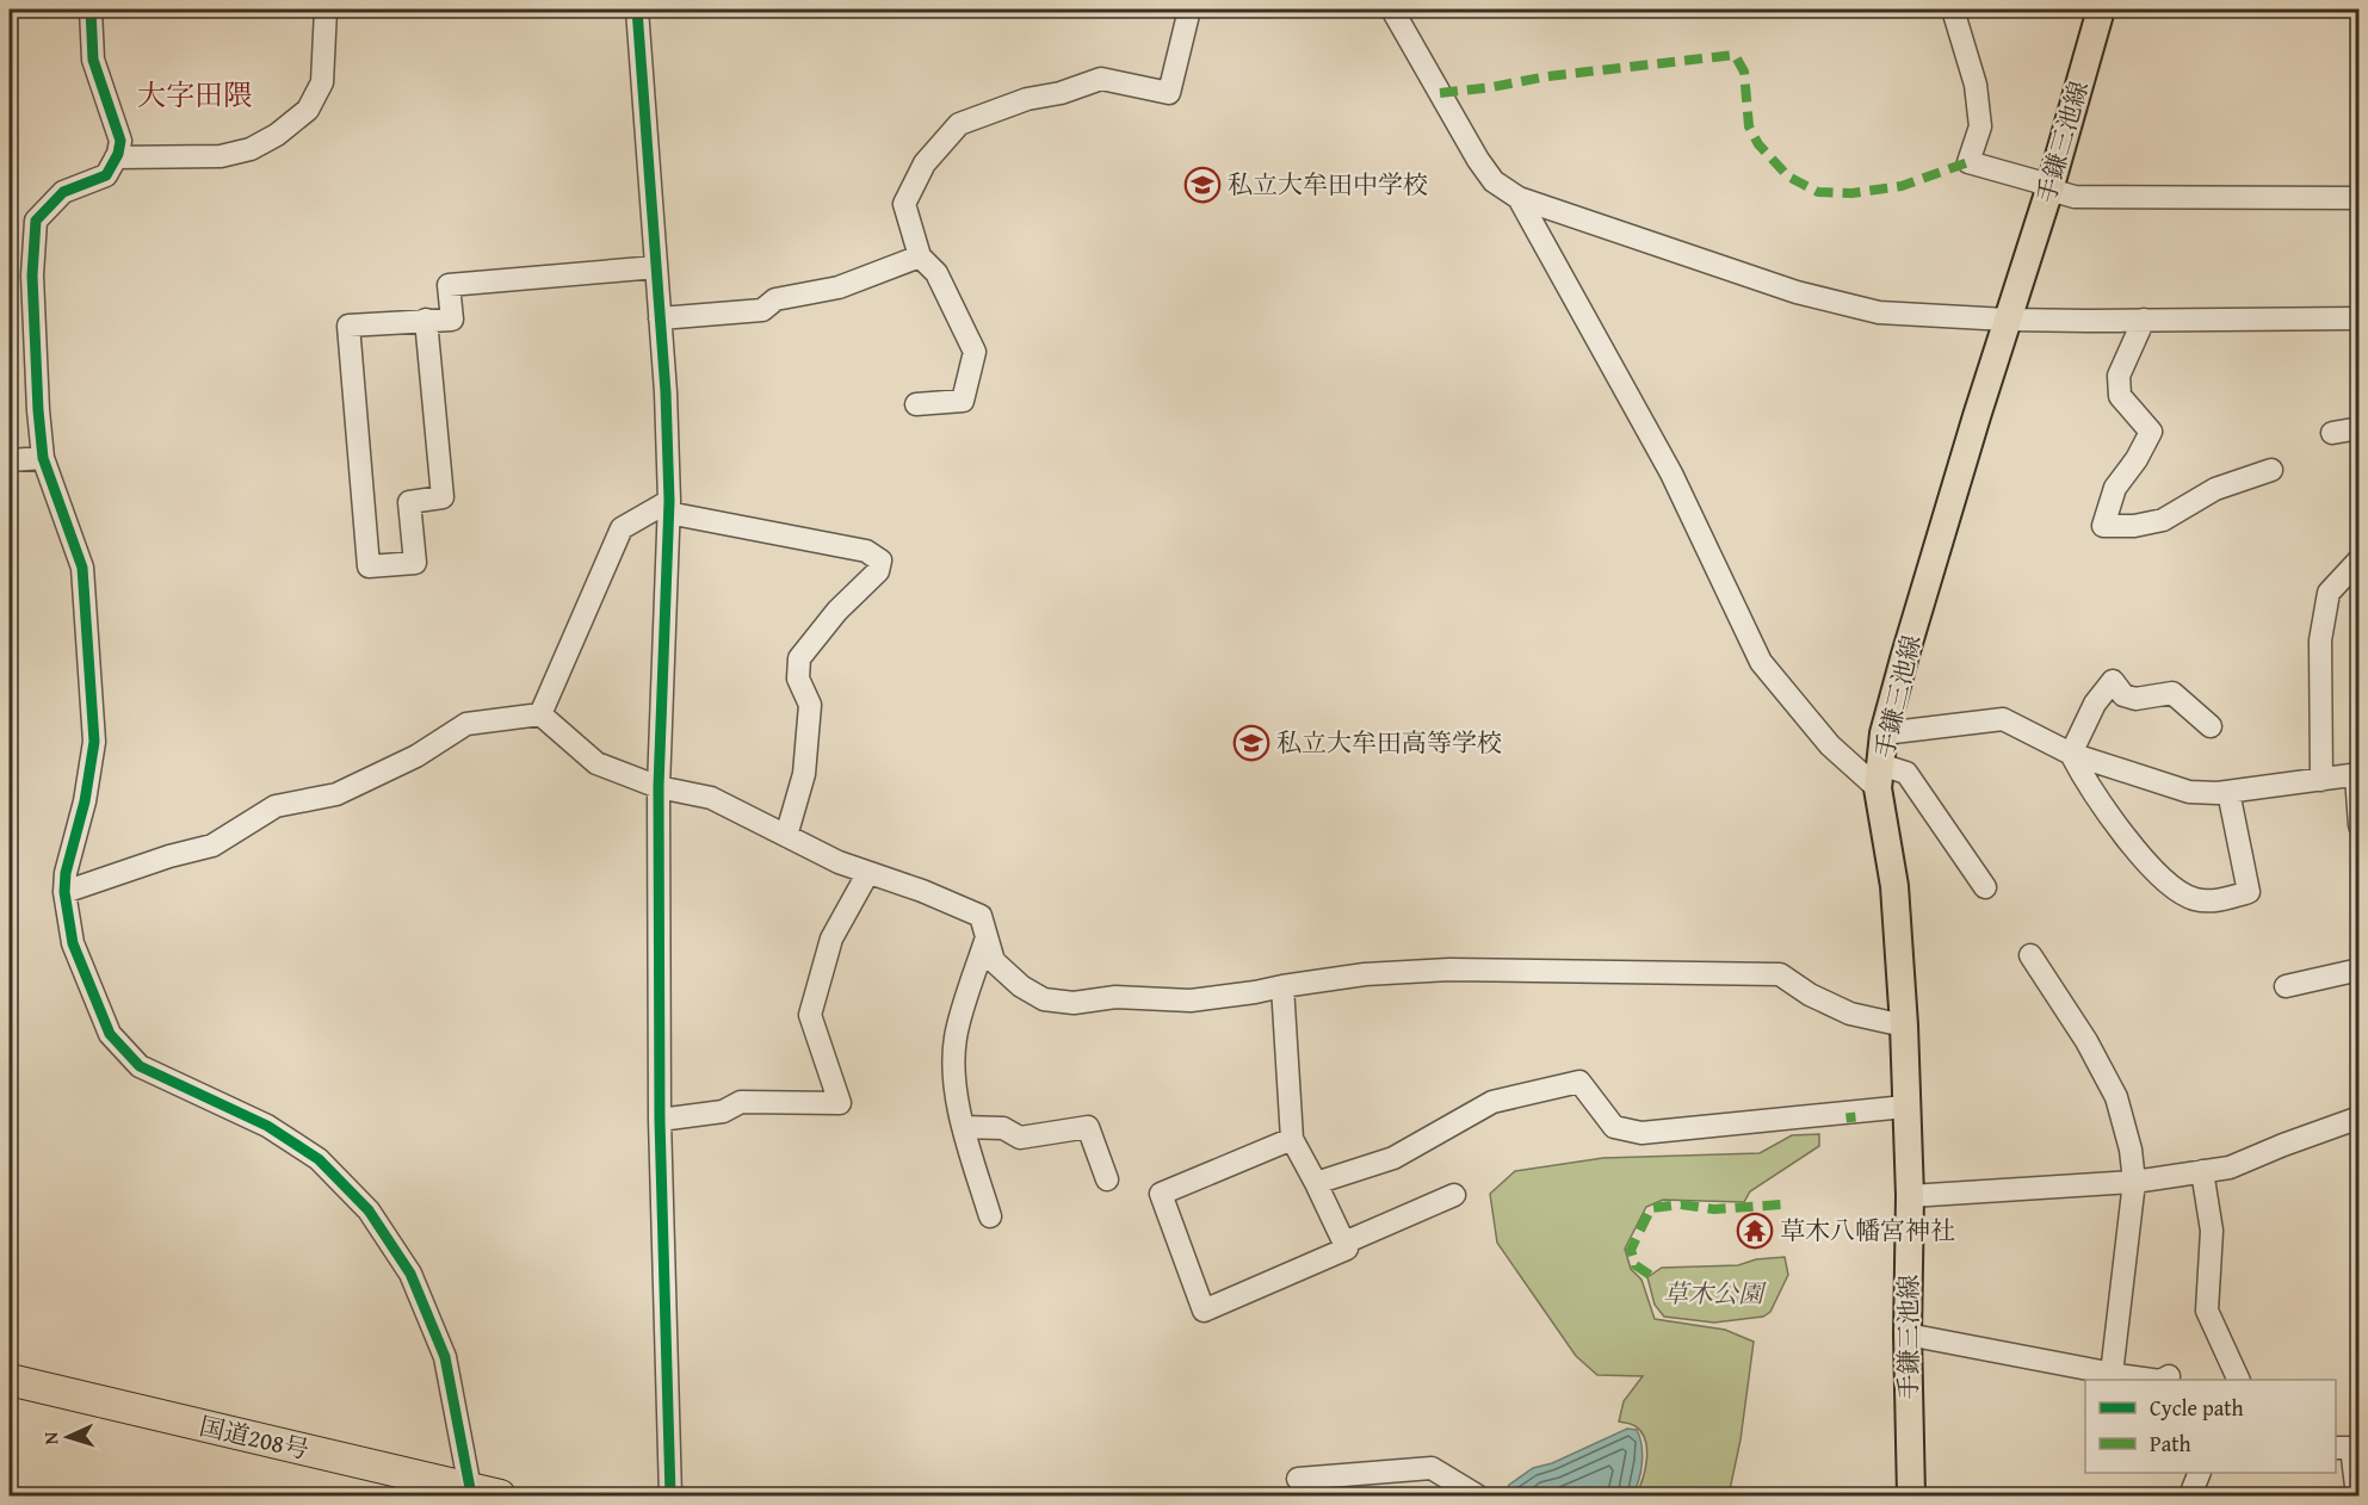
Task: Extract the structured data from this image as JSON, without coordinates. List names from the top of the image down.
{
  "streets": {
    "highway": ["国道208号"],
    "main road": ["手鎌三池線"]
  },
  "districts": ["大字田隈"],
  "parks": ["草木公園"],
  "places": {
    "school or university": ["私立大牟田中学校", "私立大牟田高等学校"],
    "temple": ["草木八幡宮神社"]
  },
  "legend": ["Cycle path", "Path"],
  "north": "left"
}
